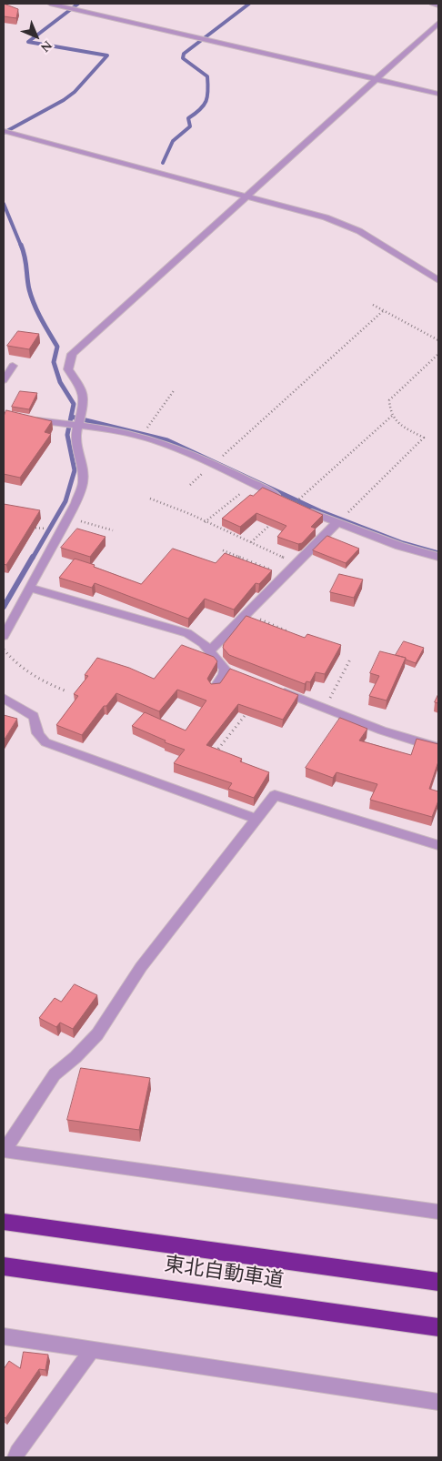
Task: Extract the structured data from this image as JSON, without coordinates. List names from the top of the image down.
{
  "streets": {
    "highway": ["東北自動車道"]
  },
  "north": "bottom right"
}
